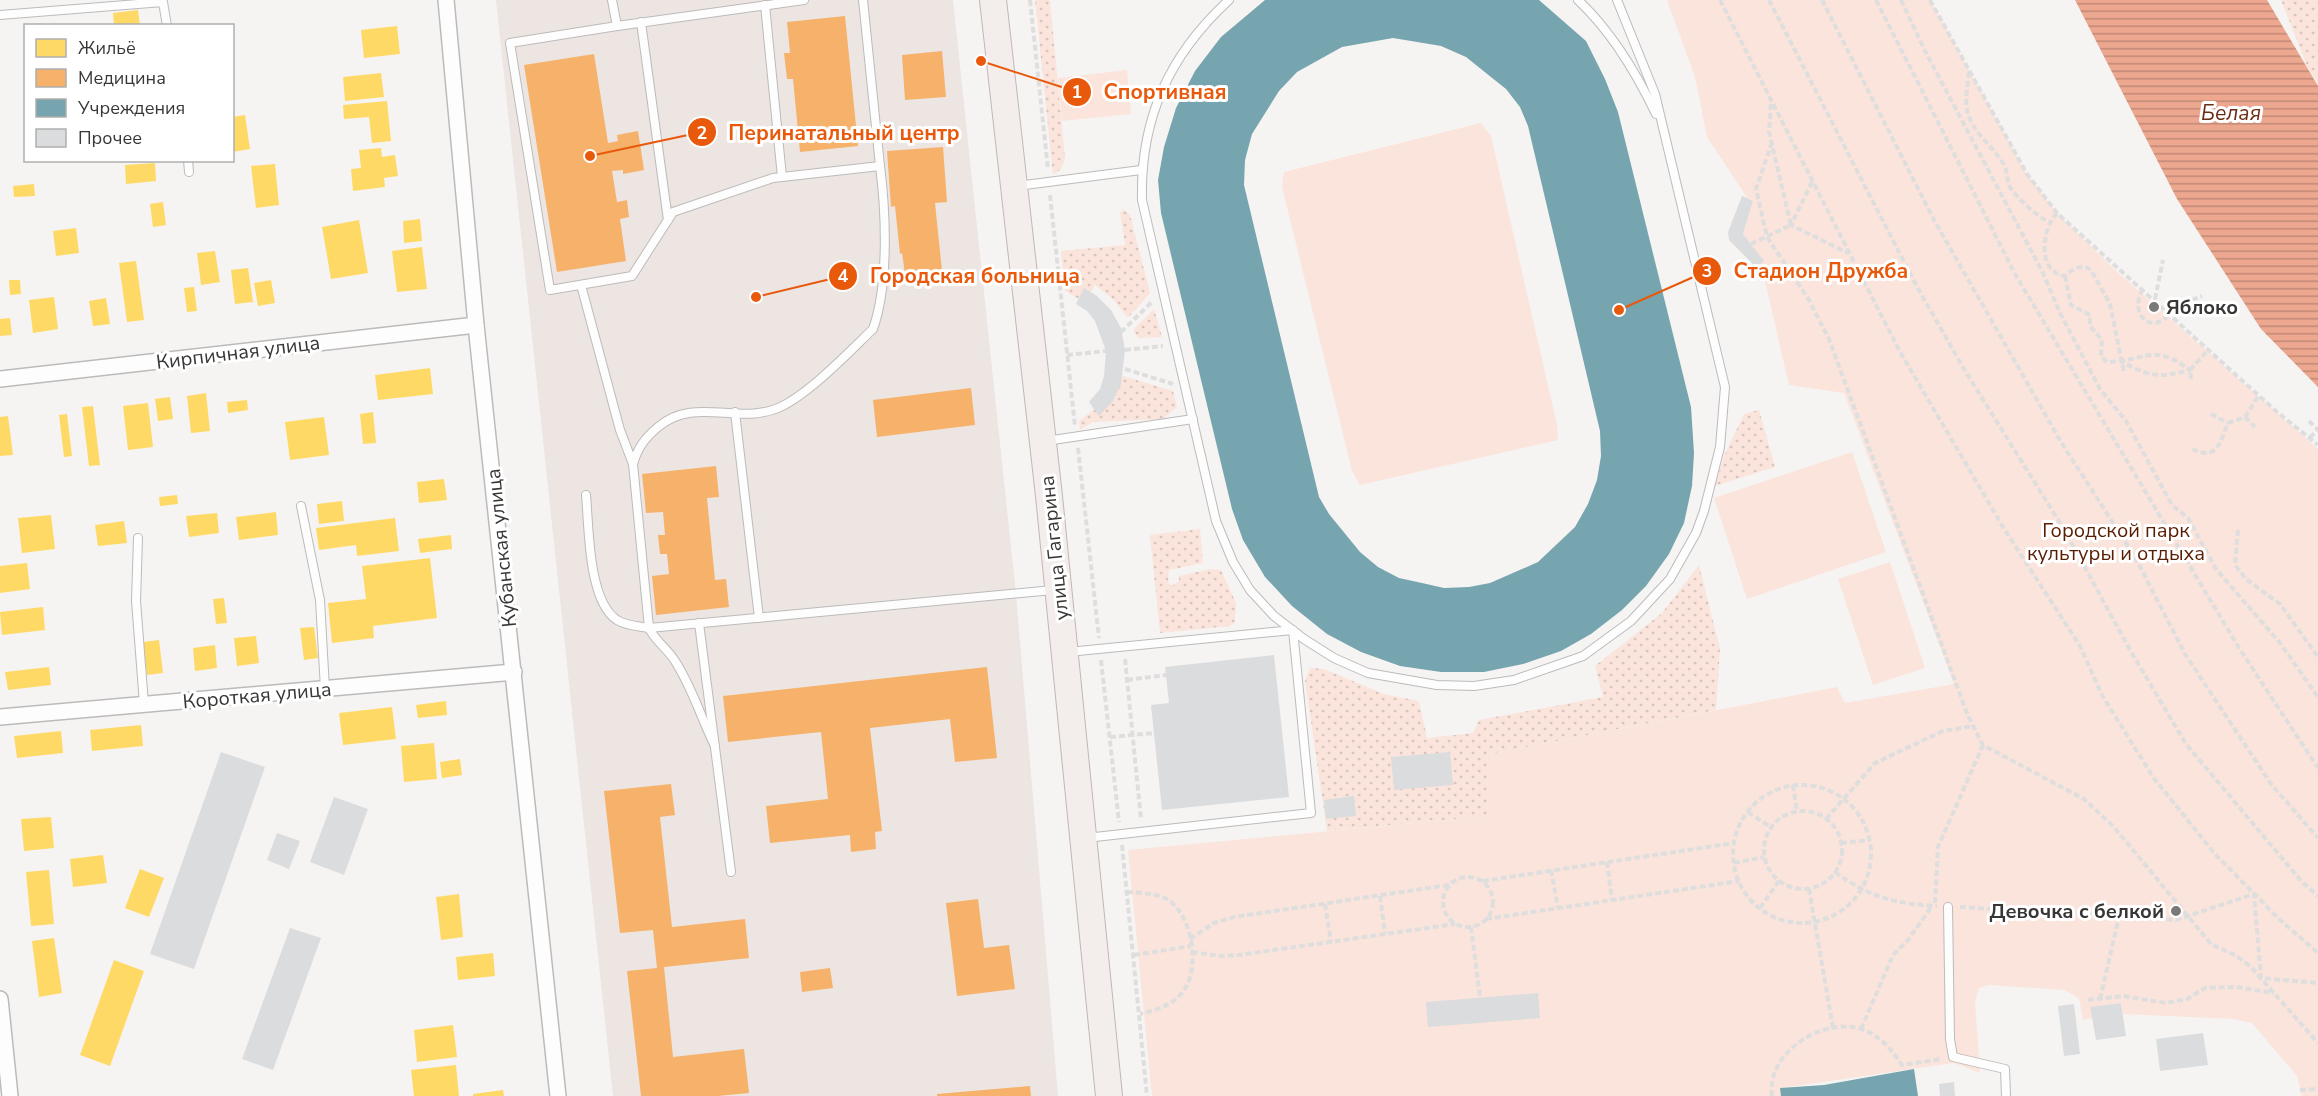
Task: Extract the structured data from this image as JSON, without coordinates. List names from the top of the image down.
{
  "streets": {
    "main road": ["улица Гагарина"],
    "street": ["Кирпичная улица", "Кубанская улица", "Короткая улица"]
  },
  "crossings": [
    ["Кирпичная улица", "Кубанская улица"],
    ["Кубанская улица", "Короткая улица"]
  ],
  "water": ["Белая"],
  "parks": ["Городской парк культуры и отдыха"],
  "places": [
    "Спортивная",
    "Перинатальный центр",
    "Городская больница",
    "Яблоко",
    "Стадион Дружба",
    "Девочка с белкой"
  ],
  "legend": [
    "Жильё",
    "Медицина",
    "Учреждения",
    "Прочее"
  ]
}
